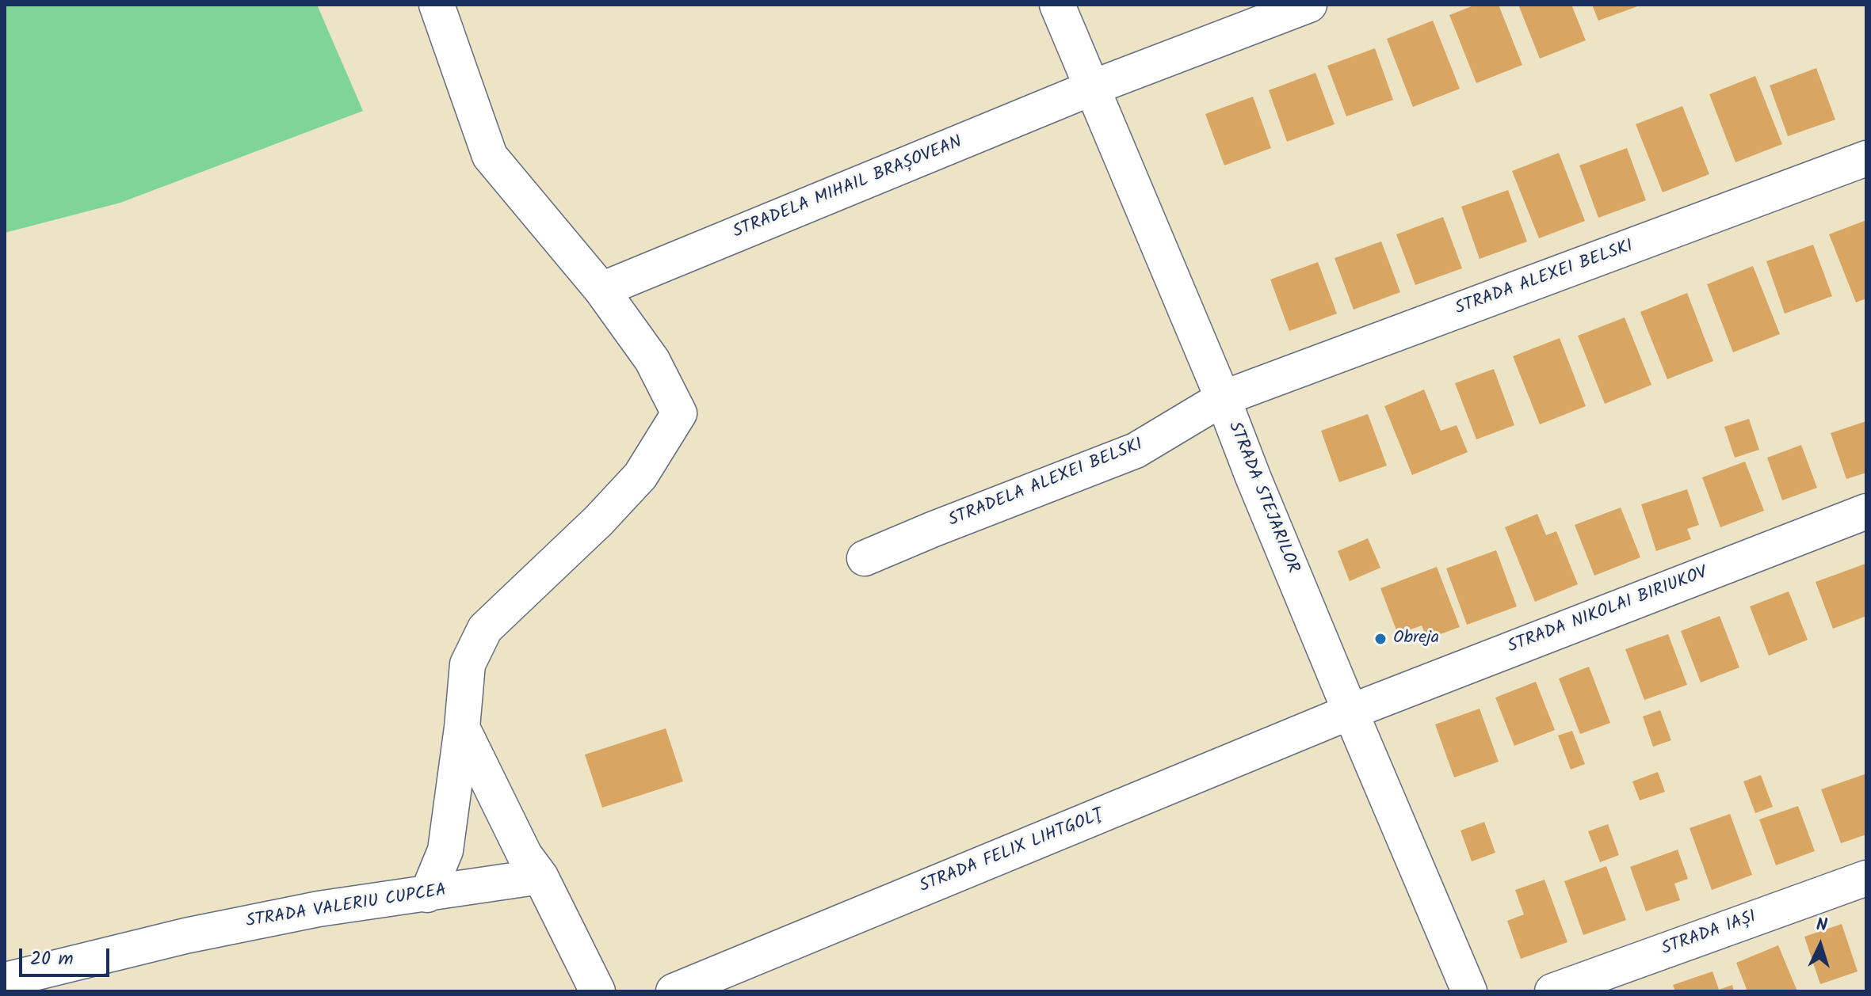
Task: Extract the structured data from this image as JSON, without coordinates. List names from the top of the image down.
{
  "streets": {
    "street": [
      "STRADELA MIHAIL BRAȘOVEAN",
      "STRADA ALEXEI BELSKI",
      "STRADELA ALEXEI BELSKI",
      "STRADA STEJARILOR",
      "STRADA NIKOLAI BIRIUKOV",
      "STRADA FELIX LIHTGOLŢ",
      "STRADA VALERIU CUPCEA",
      "STRADA IAȘI"
    ]
  },
  "crossings": [
    ["STRADELA MIHAIL BRAȘOVEAN", "STRADA STEJARILOR"],
    ["STRADA ALEXEI BELSKI", "STRADELA ALEXEI BELSKI"],
    ["STRADA ALEXEI BELSKI", "STRADA STEJARILOR"],
    ["STRADELA ALEXEI BELSKI", "STRADA STEJARILOR"],
    ["STRADA STEJARILOR", "STRADA NIKOLAI BIRIUKOV"],
    ["STRADA STEJARILOR", "STRADA FELIX LIHTGOLŢ"],
    ["STRADA NIKOLAI BIRIUKOV", "STRADA FELIX LIHTGOLŢ"]
  ],
  "places": ["Obreja"],
  "scale_bar": "20 m",
  "north": "top"
}
